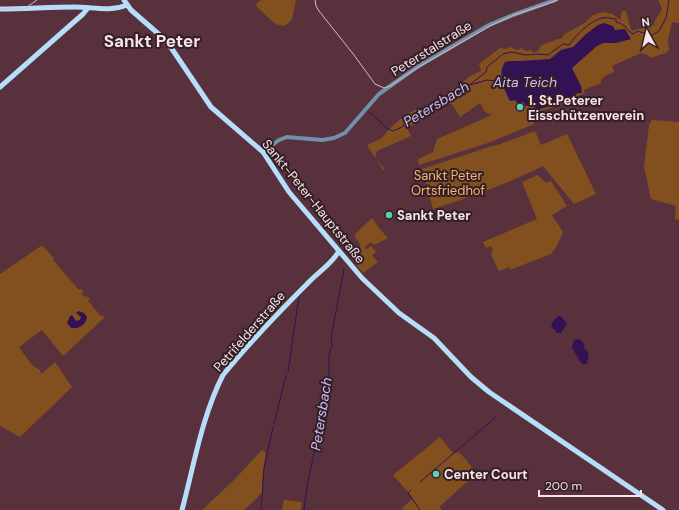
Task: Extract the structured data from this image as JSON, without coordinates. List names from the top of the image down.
{
  "streets": {
    "main road": ["Sankt-Peter-Hauptstraße", "Petrifelderstraße"],
    "street": ["Peterstalstraße"]
  },
  "crossings": [
    ["Peterstalstraße", "Sankt-Peter-Hauptstraße"],
    ["Sankt-Peter-Hauptstraße", "Petrifelderstraße"]
  ],
  "districts": ["Sankt Peter"],
  "water": ["Aita Teich", "Petersbach"],
  "parks": ["Sankt Peter Ortsfriedhof"],
  "places": ["1. St.Peterer Eisschützenverein", "Sankt Peter", "Center Court"],
  "scale_bar": "200 m",
  "north": "top"
}
